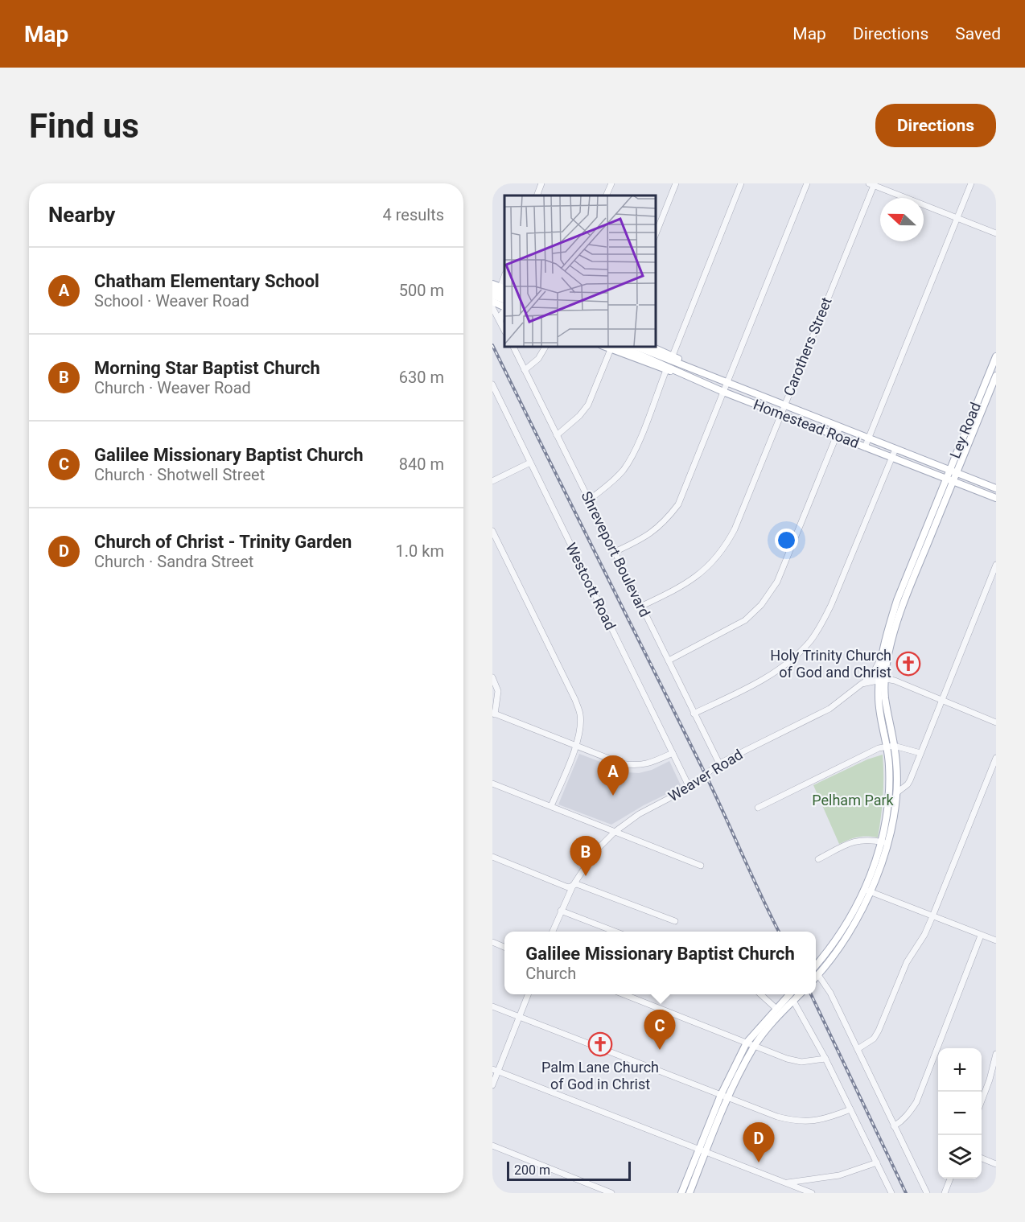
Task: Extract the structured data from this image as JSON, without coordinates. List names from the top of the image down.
{
  "streets": {
    "main road": ["Homestead Road", "Ley Road"],
    "street": [
      "Carothers Street",
      "Shreveport Boulevard",
      "Westcott Road",
      "Weaver Road"
    ]
  },
  "crossings": [
    ["Carothers Street", "Homestead Road"],
    ["Carothers Street", "Shreveport Boulevard"],
    ["Homestead Road", "Ley Road"],
    ["Shreveport Boulevard", "Weaver Road"],
    ["Westcott Road", "Weaver Road"]
  ],
  "parks": ["Pelham Park"],
  "places": {
    "church": ["Holy Trinity Church of God and Christ", "Palm Lane Church of God in Christ"]
  },
  "scale_bar": "200 m",
  "north": "left",
  "page": {
    "header": "Map",
    "nav": ["Map", "Directions", "Saved"],
    "buttons": "Directions",
    "title": "Find us",
    "heading": ["Nearby", "4 results"],
    "list": [
      {
        "mark": "A",
        "name": "Chatham Elementary School",
        "note": "School · Weaver Road",
        "value": "500 m"
      },
      {
        "mark": "B",
        "name": "Morning Star Baptist Church",
        "note": "Church · Weaver Road",
        "value": "630 m"
      },
      {
        "mark": "C",
        "name": "Galilee Missionary Baptist Church",
        "note": "Church · Shotwell Street",
        "value": "840 m"
      },
      {
        "mark": "D",
        "name": "Church of Christ - Trinity Garden",
        "note": "Church · Sandra Street",
        "value": "1.0 km"
      }
    ],
    "pins": [
      "A",
      "B",
      "C",
      "D"
    ],
    "popup": ["Galilee Missionary Baptist Church", "Church"],
    "map_buttons": ["+", "−"],
    "scale": "200 m"
  }
}
